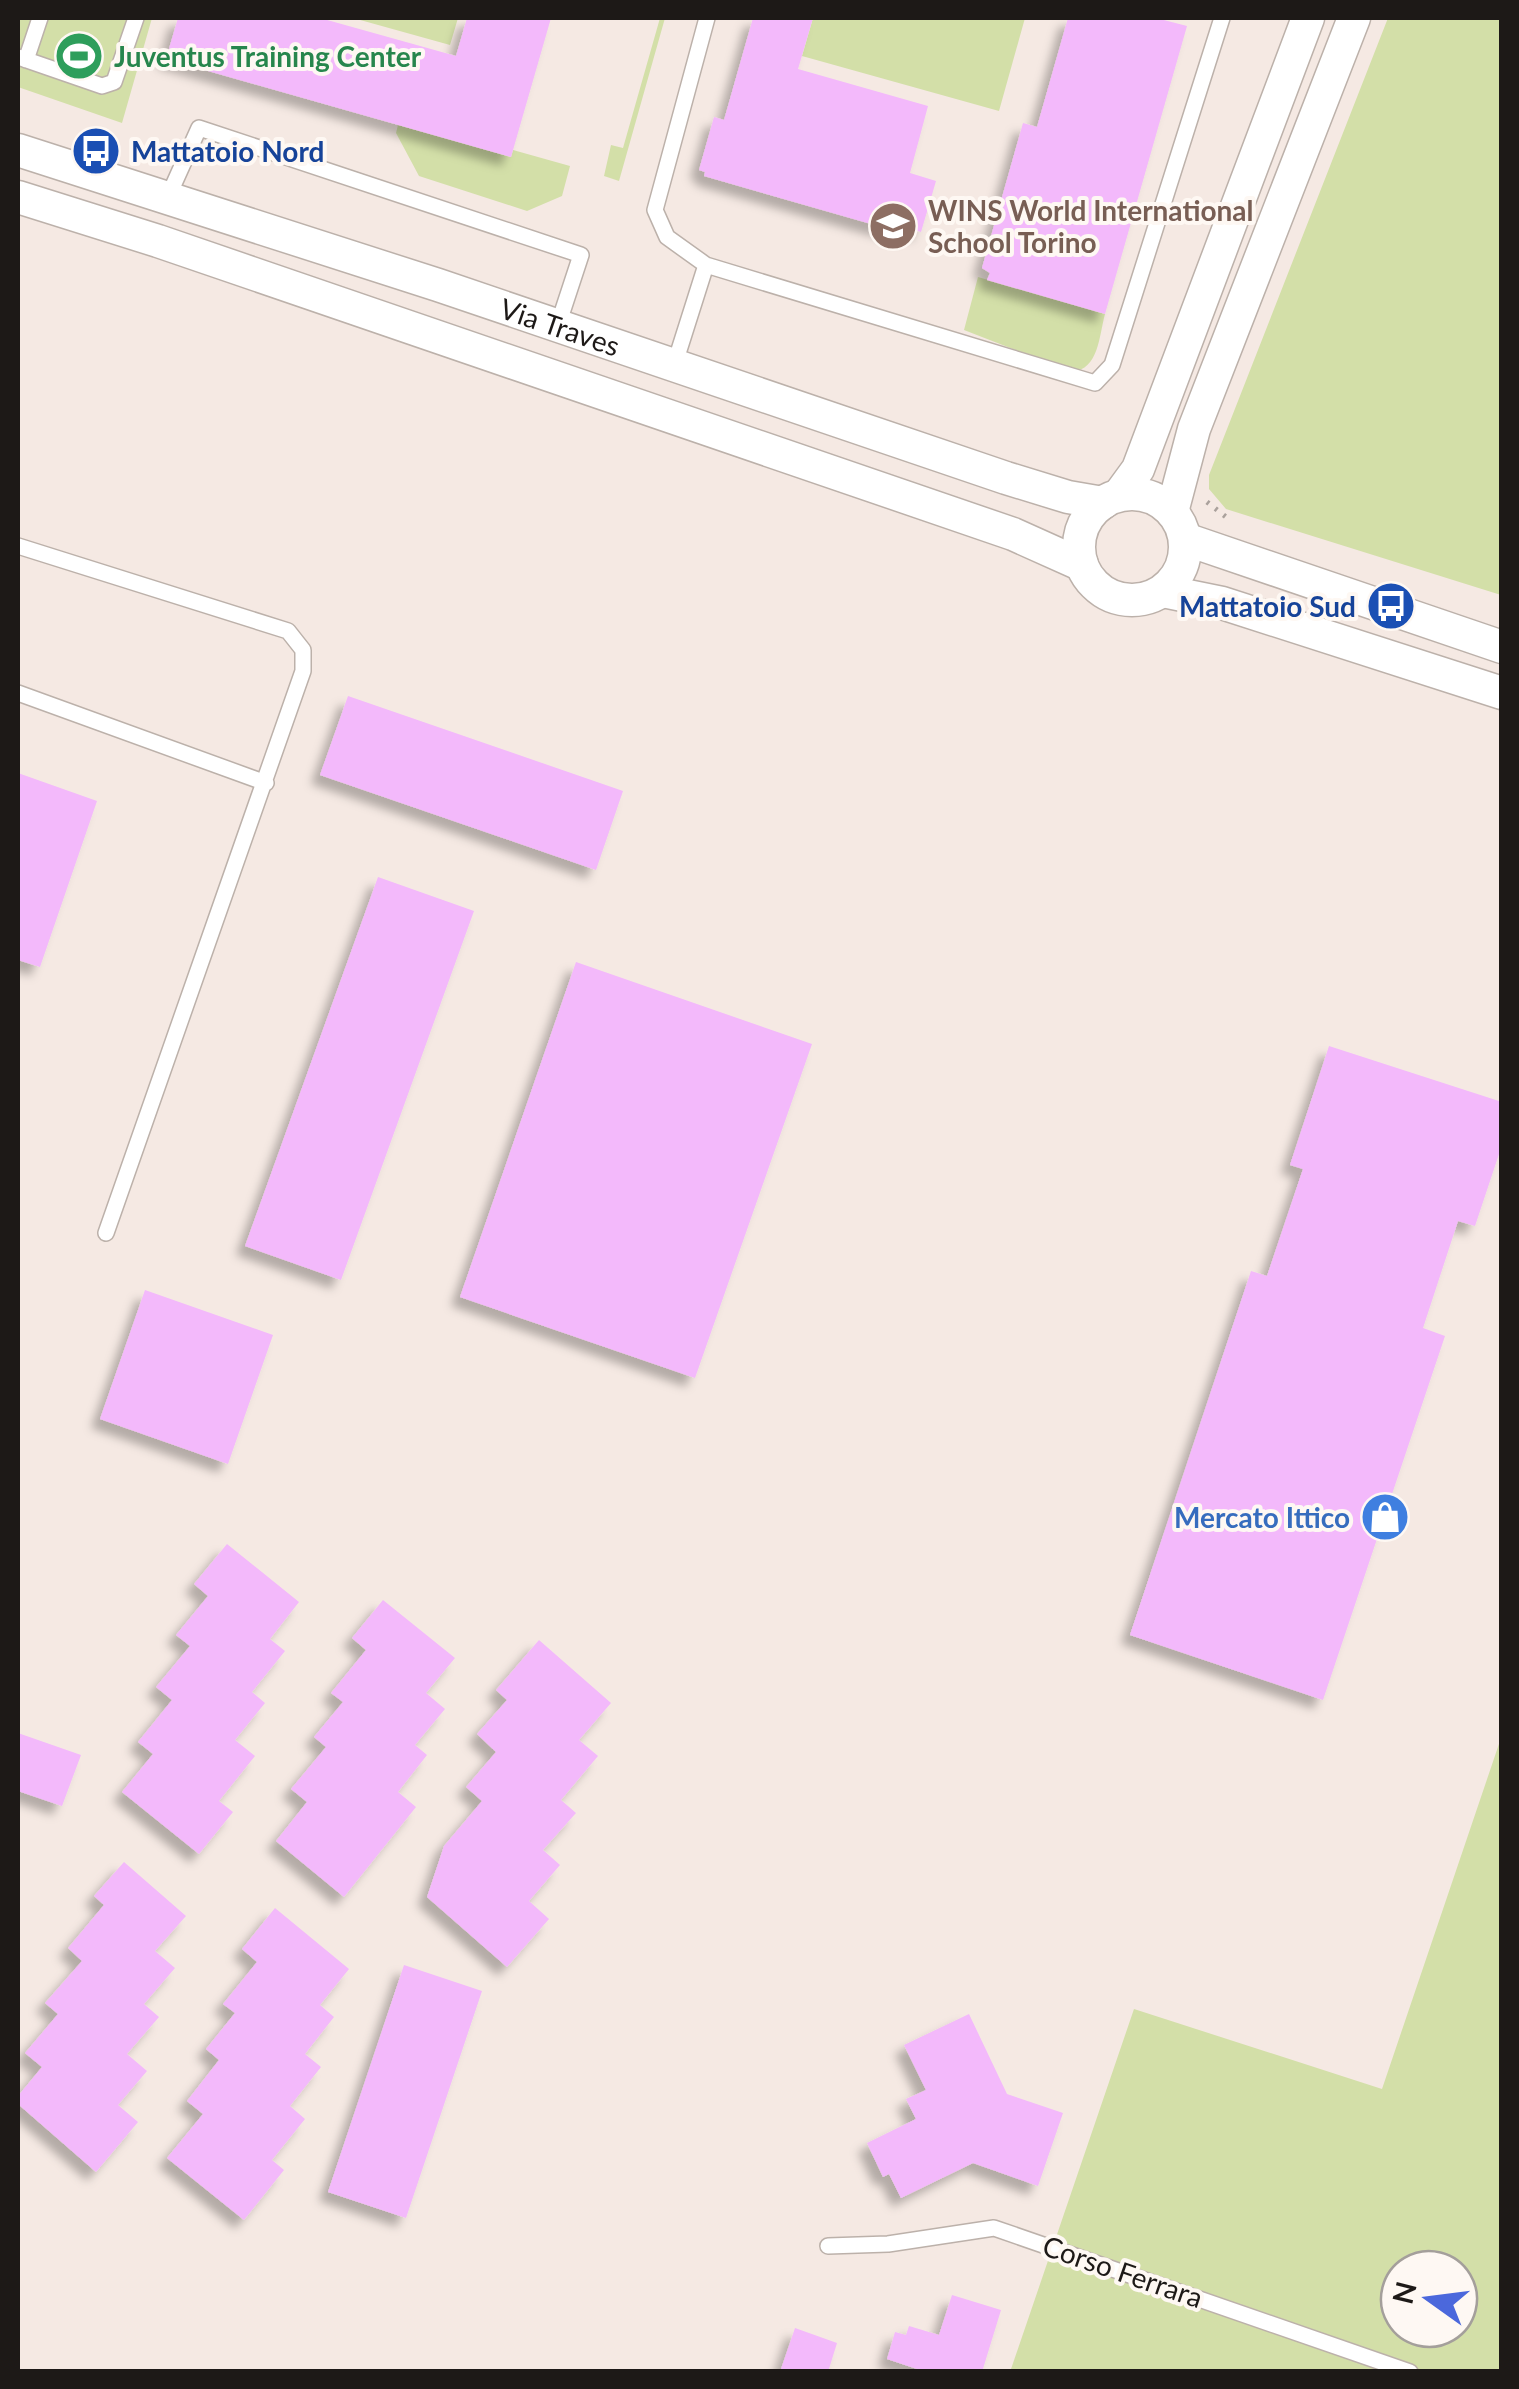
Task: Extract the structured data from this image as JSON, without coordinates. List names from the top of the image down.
{
  "streets": {
    "street": ["Via Traves"],
    "lane": ["Corso Ferrara"]
  },
  "places": {
    "sports": ["Juventus Training Center"],
    "bus stop": ["Mattatoio Nord", "Mattatoio Sud"],
    "school or university": ["WINS World International School Torino"],
    "shop": ["Mercato Ittico"]
  },
  "north": "left"
}
